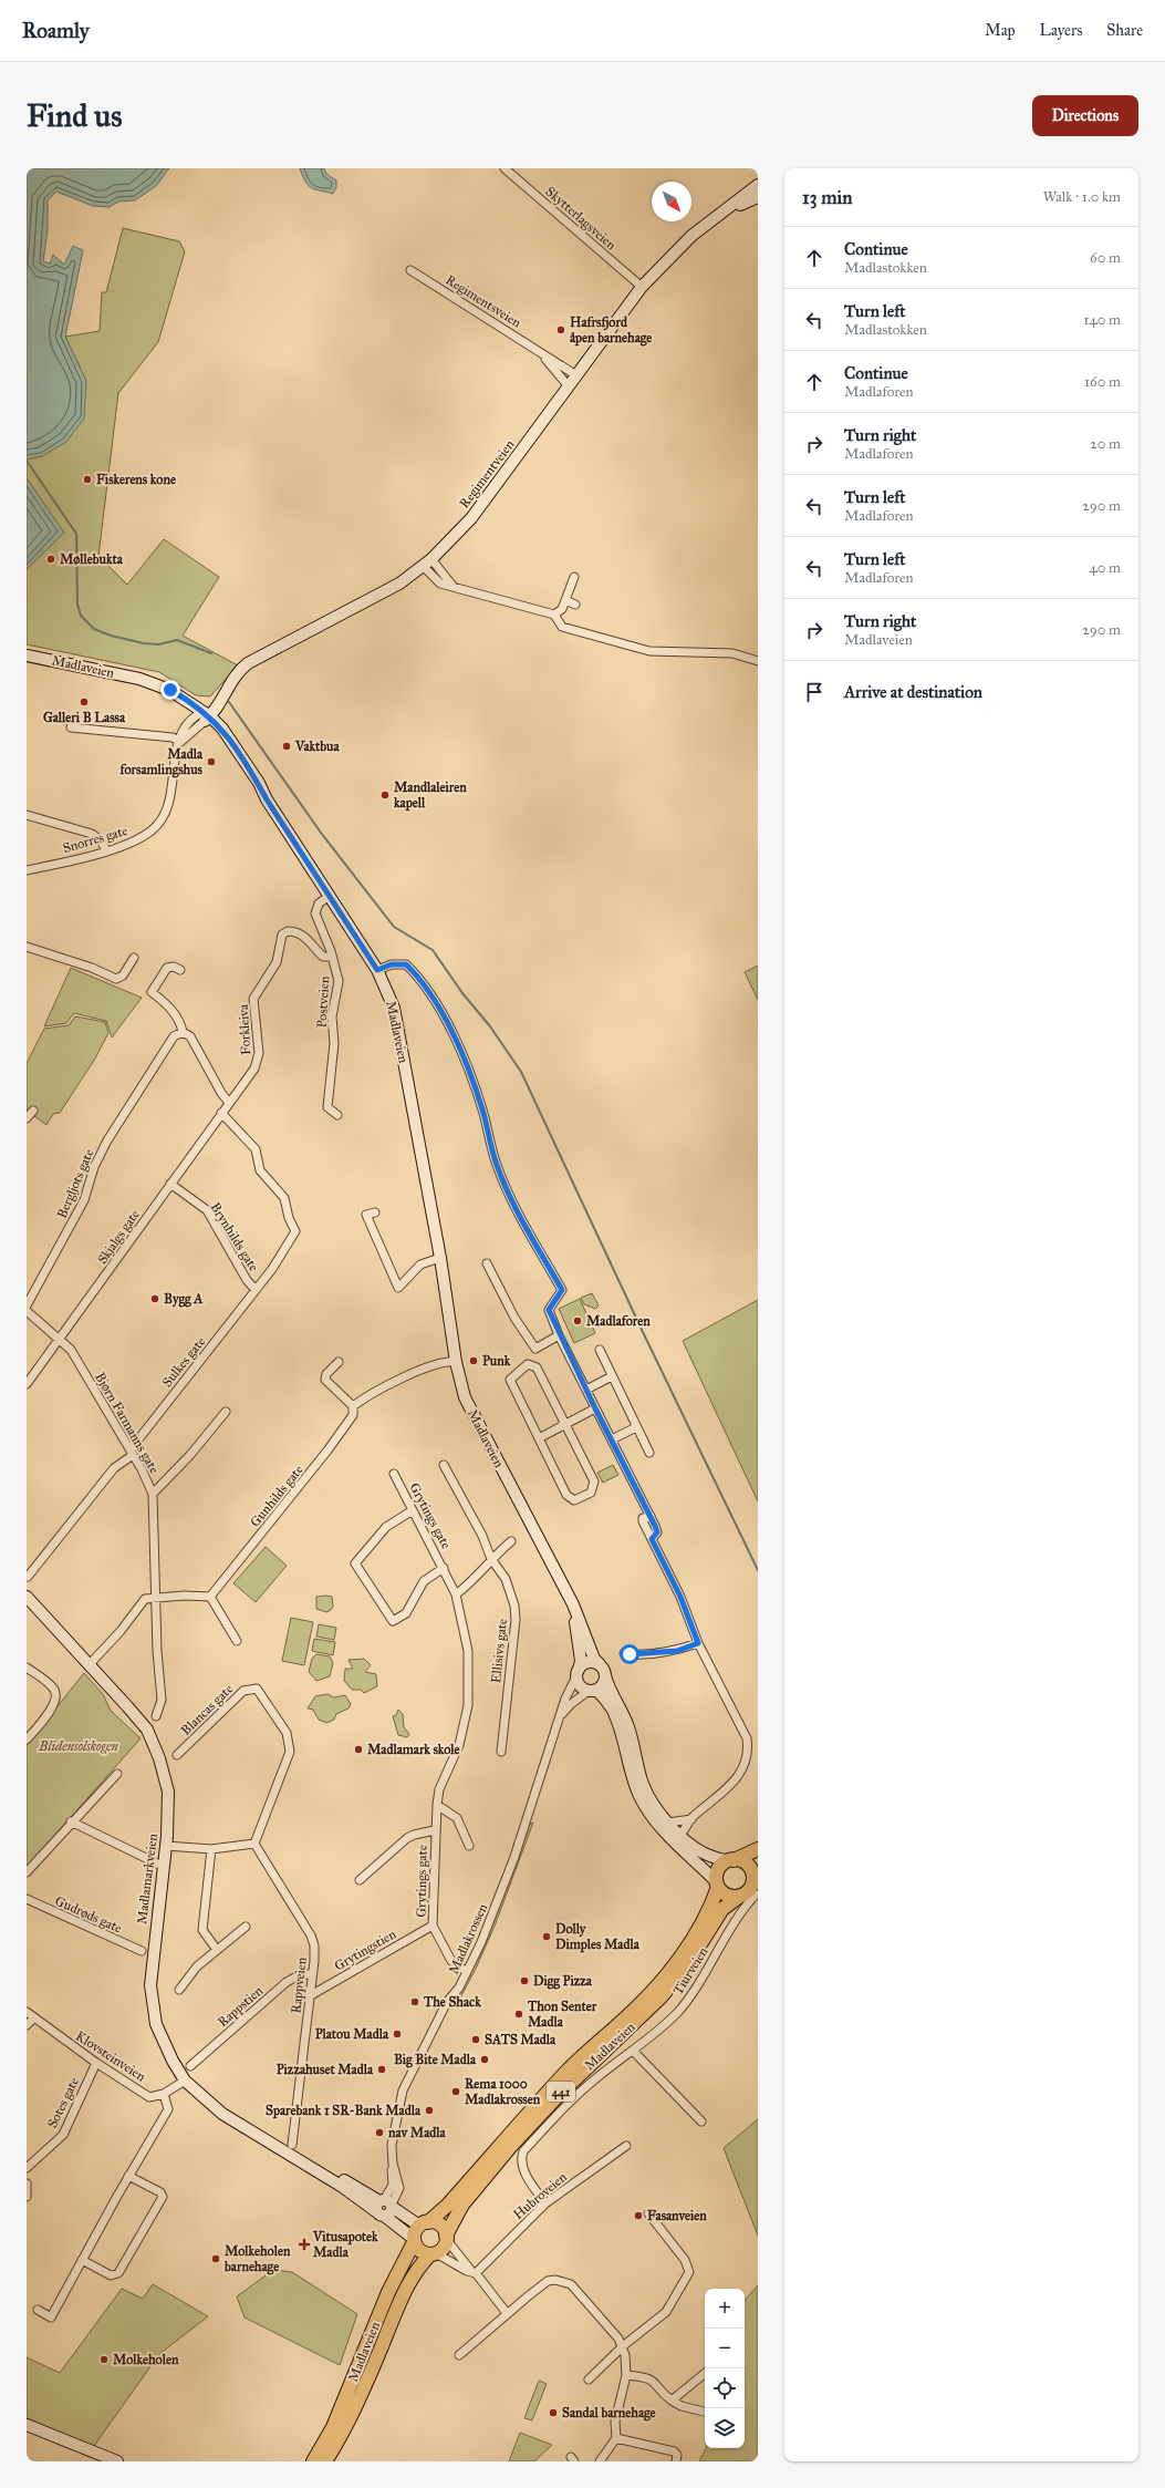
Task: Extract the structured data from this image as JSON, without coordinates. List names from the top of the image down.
{
  "streets": {
    "main road": [
      "Regimentveien",
      "Madlaveien",
      "Madlamarkveien",
      "441"
    ],
    "street": [
      "Skytterlagsveien",
      "Regimentsveien",
      "Snorres gate",
      "Postveien",
      "Forkleiva",
      "Bergljots gate",
      "Skjalgs gate",
      "Brynhilds gate",
      "Sulkes gate",
      "Bjørn Farmanns gate",
      "Gunhilds gate",
      "Grytings gate",
      "Ellisivs gate",
      "Blancas gate",
      "Gudrøds gate",
      "Madlakrossen",
      "Grytingstien",
      "Tiurveien",
      "Rappveien",
      "Rappstien",
      "Klovsteinveien",
      "Sotes gate",
      "Hubroveien"
    ]
  },
  "crossings": [
    ["Skytterlagsveien", "Regimentveien"],
    ["Regimentsveien", "Regimentveien"],
    ["Regimentveien", "Madlaveien"],
    ["Regimentveien", "Snorres gate"],
    ["Madlaveien", "Snorres gate"],
    ["Madlaveien", "Postveien"],
    ["Madlaveien", "Gunhilds gate"],
    ["Madlaveien", "Madlamarkveien"],
    ["Madlaveien", "Madlakrossen"],
    ["Madlaveien", "441"],
    ["Postveien", "Forkleiva"],
    ["Forkleiva", "Skjalgs gate"],
    ["Skjalgs gate", "Brynhilds gate"],
    ["Skjalgs gate", "Sulkes gate"],
    ["Skjalgs gate", "Bjørn Farmanns gate"],
    ["Brynhilds gate", "Sulkes gate"],
    ["Sulkes gate", "Bjørn Farmanns gate"],
    ["Grytings gate", "Madlakrossen"],
    ["Grytings gate", "Grytingstien"],
    ["Blancas gate", "Rappveien"],
    ["Madlamarkveien", "Madlakrossen"],
    ["Madlamarkveien", "Rappveien"],
    ["Madlamarkveien", "441"],
    ["Grytingstien", "Rappveien"],
    ["Tiurveien", "Hubroveien"],
    ["Rappveien", "Rappstien"],
    ["Klovsteinveien", "Sotes gate"]
  ],
  "parks": ["Blidensolskogen"],
  "places": {
    "other": [
      "Hafrsfjord åpen barnehage",
      "Fiskerens kone",
      "Møllebukta",
      "Galleri B Lassa",
      "Vaktbua",
      "Madla forsamlingshus",
      "Mandlaleiren kapell",
      "Bygg A",
      "Madlaforen",
      "Punk",
      "Madlamark skole",
      "Dolly Dimples Madla",
      "Digg Pizza",
      "The Shack",
      "Thon Senter Madla",
      "Platou Madla",
      "SATS Madla",
      "Big Bite Madla",
      "Pizzahuset Madla",
      "Rema 1000 Madlakrossen",
      "Sparebank 1 SR-Bank Madla",
      "nav Madla",
      "Fasanveien",
      "Molkeholen barnehage",
      "Molkeholen",
      "Sandal barnehage"
    ],
    "health": ["Vitusapotek Madla"]
  },
  "north": "bottom right",
  "page": {
    "header": "Roamly",
    "nav": ["Map", "Layers", "Share"],
    "buttons": "Directions",
    "title": "Find us",
    "heading": ["13 min", "Walk · 1.0 km"],
    "list": [
      ["Continue", "Madlastokken", "60 m"],
      ["Turn left", "Madlastokken", "140 m"],
      ["Continue", "Madlaforen", "160 m"],
      ["Turn right", "Madlaforen", "20 m"],
      ["Turn left", "Madlaforen", "290 m"],
      ["Turn left", "Madlaforen", "40 m"],
      ["Turn right", "Madlaveien", "290 m"],
      "Arrive at destination"
    ],
    "map_buttons": ["+", "−"]
  }
}
